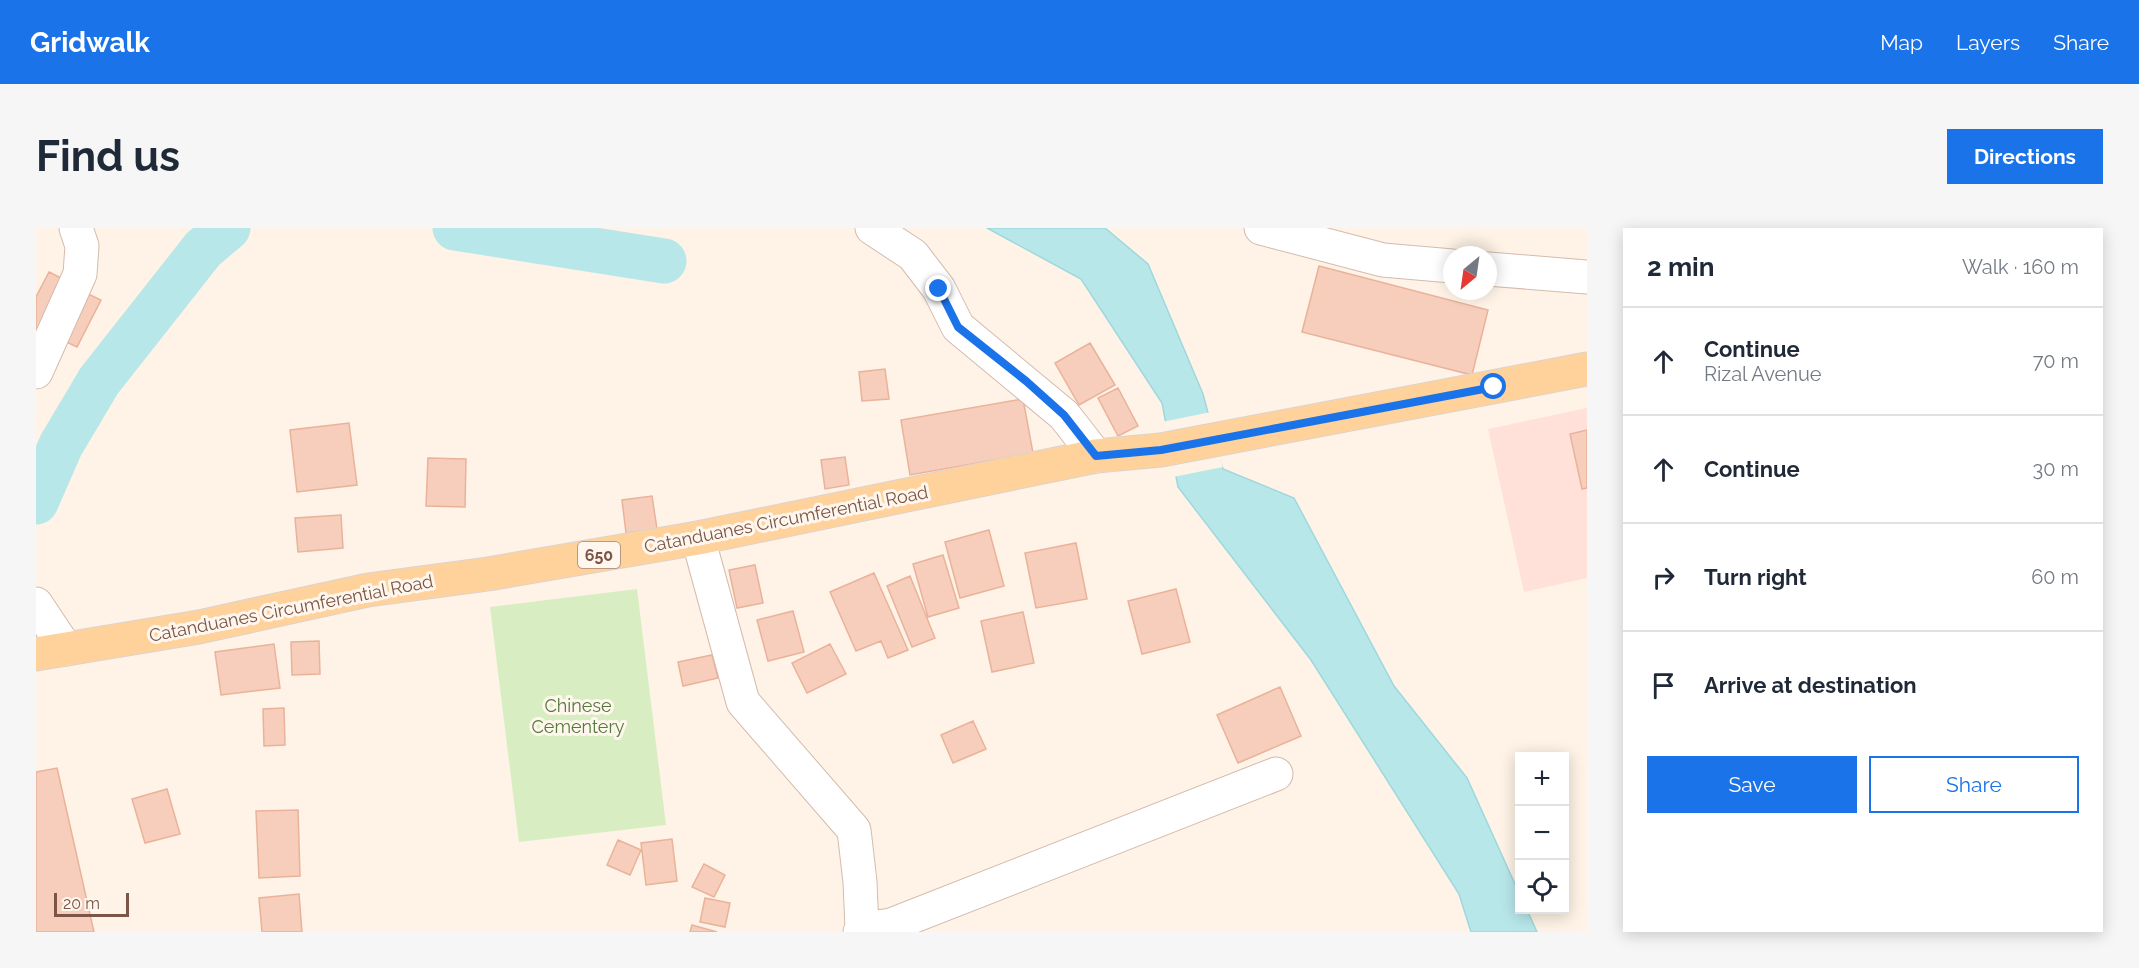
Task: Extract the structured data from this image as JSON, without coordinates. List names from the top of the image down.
{
  "streets": {
    "main road": ["Catanduanes Circumferential Road", "650"]
  },
  "parks": ["Chinese Cementery"],
  "scale_bar": "20 m",
  "north": "bottom left",
  "page": {
    "header": "Gridwalk",
    "nav": ["Map", "Layers", "Share"],
    "buttons": [
      "Directions",
      ["Save", "Share"]
    ],
    "title": "Find us",
    "heading": ["2 min", "Walk · 160 m"],
    "list": [
      ["Continue", "Rizal Avenue", "70 m"],
      ["Continue", "30 m"],
      ["Turn right", "60 m"],
      "Arrive at destination"
    ],
    "map_buttons": ["+", "−"],
    "scale": "20 m"
  }
}
